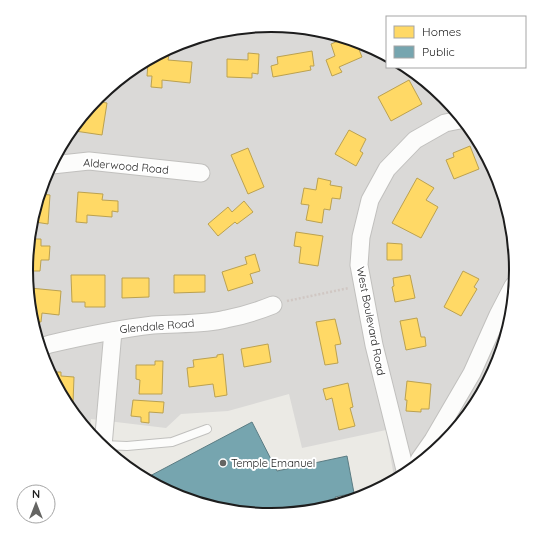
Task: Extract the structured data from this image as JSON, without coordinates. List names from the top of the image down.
{
  "streets": {
    "street": ["Alderwood Road", "West Boulevard Road", "Glendale Road"]
  },
  "places": ["Temple Emanuel"],
  "legend": ["Homes", "Public"],
  "north": "top"
}
